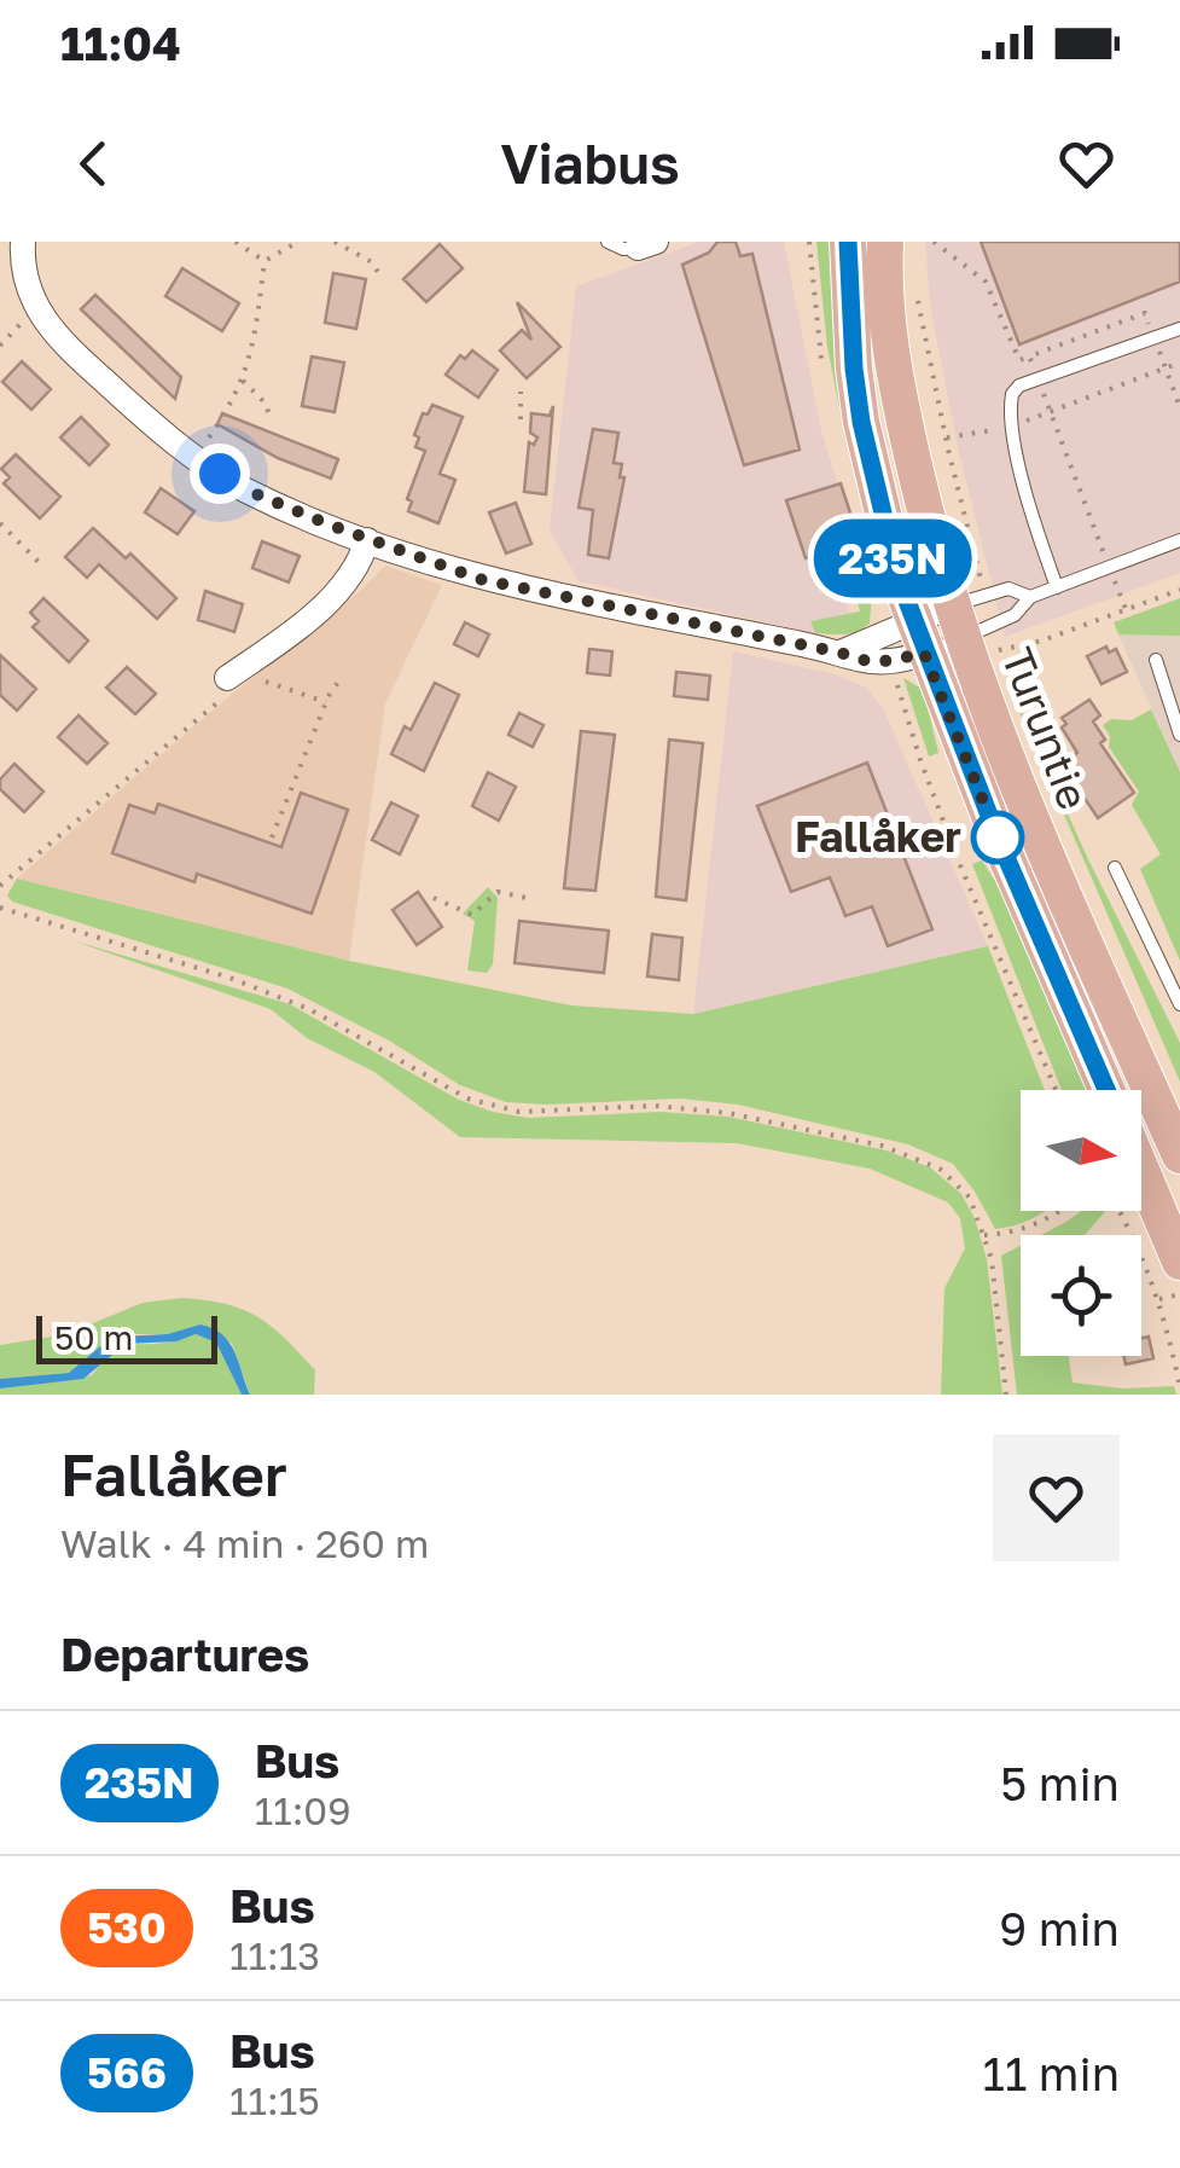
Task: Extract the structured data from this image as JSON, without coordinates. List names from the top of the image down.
{
  "streets": {
    "main road": ["Turuntie"]
  },
  "places": ["Fallåker"],
  "lines": ["bus line 235N"],
  "scale_bar": "50 m",
  "north": "right",
  "page": {
    "status": "11:04",
    "header": "Viabus",
    "on_map": "235N",
    "scale": "50 m",
    "heading": [
      ["Fallåker", "Walk · 4 min · 260 m"],
      "Departures"
    ],
    "list": [
      {
        "mark": "235N",
        "name": "Bus",
        "note": "11:09",
        "value": "5 min"
      },
      {
        "mark": "530",
        "name": "Bus",
        "note": "11:13",
        "value": "9 min"
      },
      {
        "mark": "566",
        "name": "Bus",
        "note": "11:15",
        "value": "11 min"
      }
    ]
  }
}
